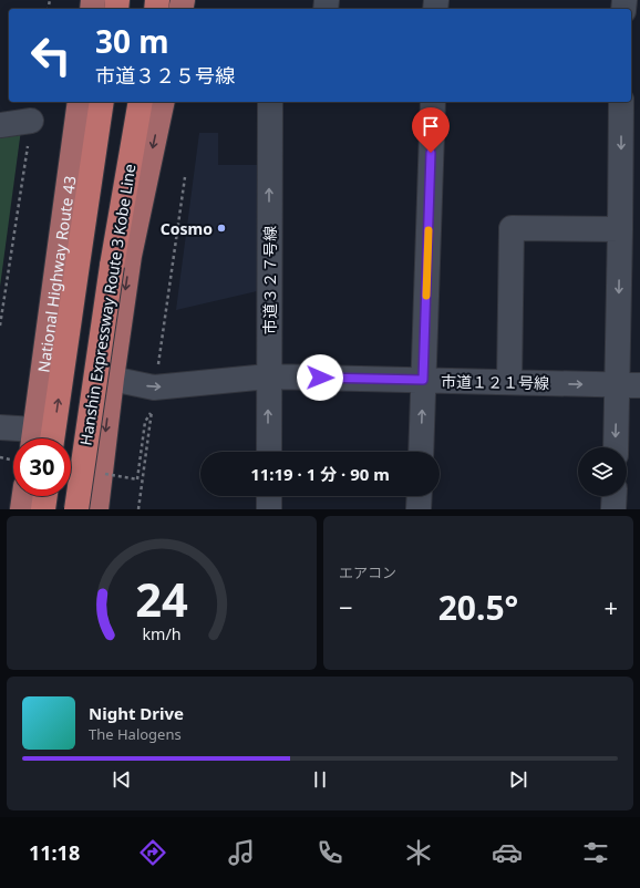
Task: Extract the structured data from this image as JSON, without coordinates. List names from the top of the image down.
{
  "streets": {
    "highway": ["National Highway Route 43", "Hanshin Expressway Route 3 Kobe Line"],
    "street": ["市道３２７号線", "市道１２１号線"]
  },
  "crossings": [
    ["市道３２７号線", "市道１２１号線"]
  ],
  "places": ["Cosmo"],
  "page": {
    "turn": ["30 m", "市道３２５号線"],
    "limit": "30",
    "trip": "11:19 · 1 分 · 90 m",
    "tile": "エアコン",
    "heat": ["−", "20.5°", "+"],
    "song": ["Night Drive", "The Halogens"],
    "tabs": "11:18",
    "gauge": ["24", "km/h"]
  }
}
